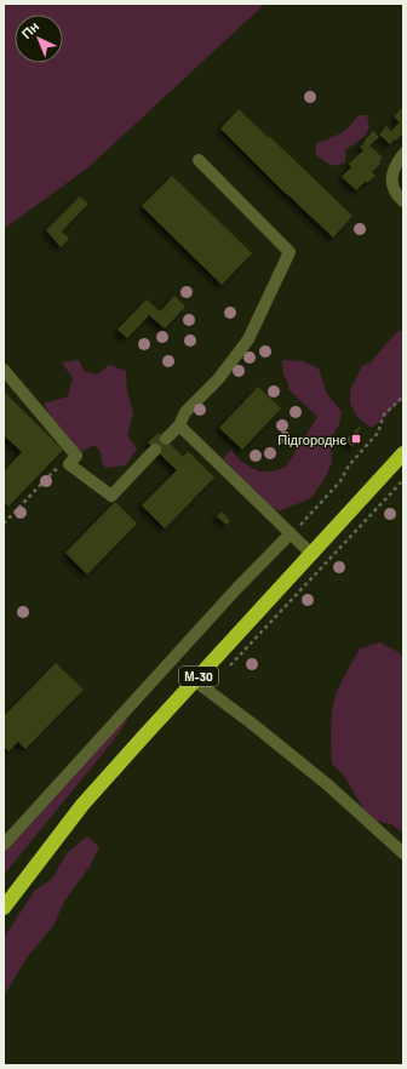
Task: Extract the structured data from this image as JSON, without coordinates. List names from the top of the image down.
{
  "streets": {
    "highway": ["М-30"]
  },
  "places": {
    "transit": ["Підгороднє"]
  },
  "north": "top left"
}
